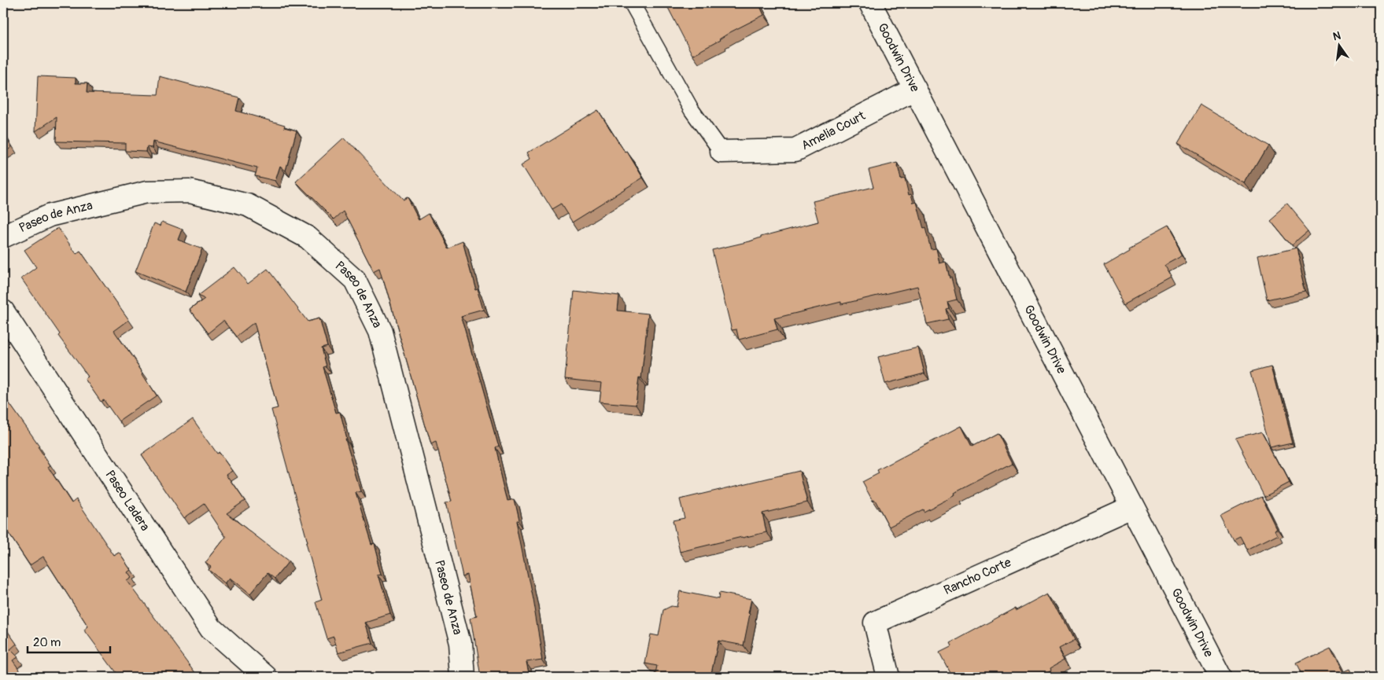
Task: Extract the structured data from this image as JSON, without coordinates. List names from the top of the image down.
{
  "streets": {
    "street": [
      "Goodwin Drive",
      "Amelia Court",
      "Paseo de Anza",
      "Paseo Ladera",
      "Rancho Corte"
    ]
  },
  "crossings": [
    ["Goodwin Drive", "Amelia Court"],
    ["Goodwin Drive", "Rancho Corte"]
  ],
  "scale_bar": "20 m",
  "north": "top"
}
